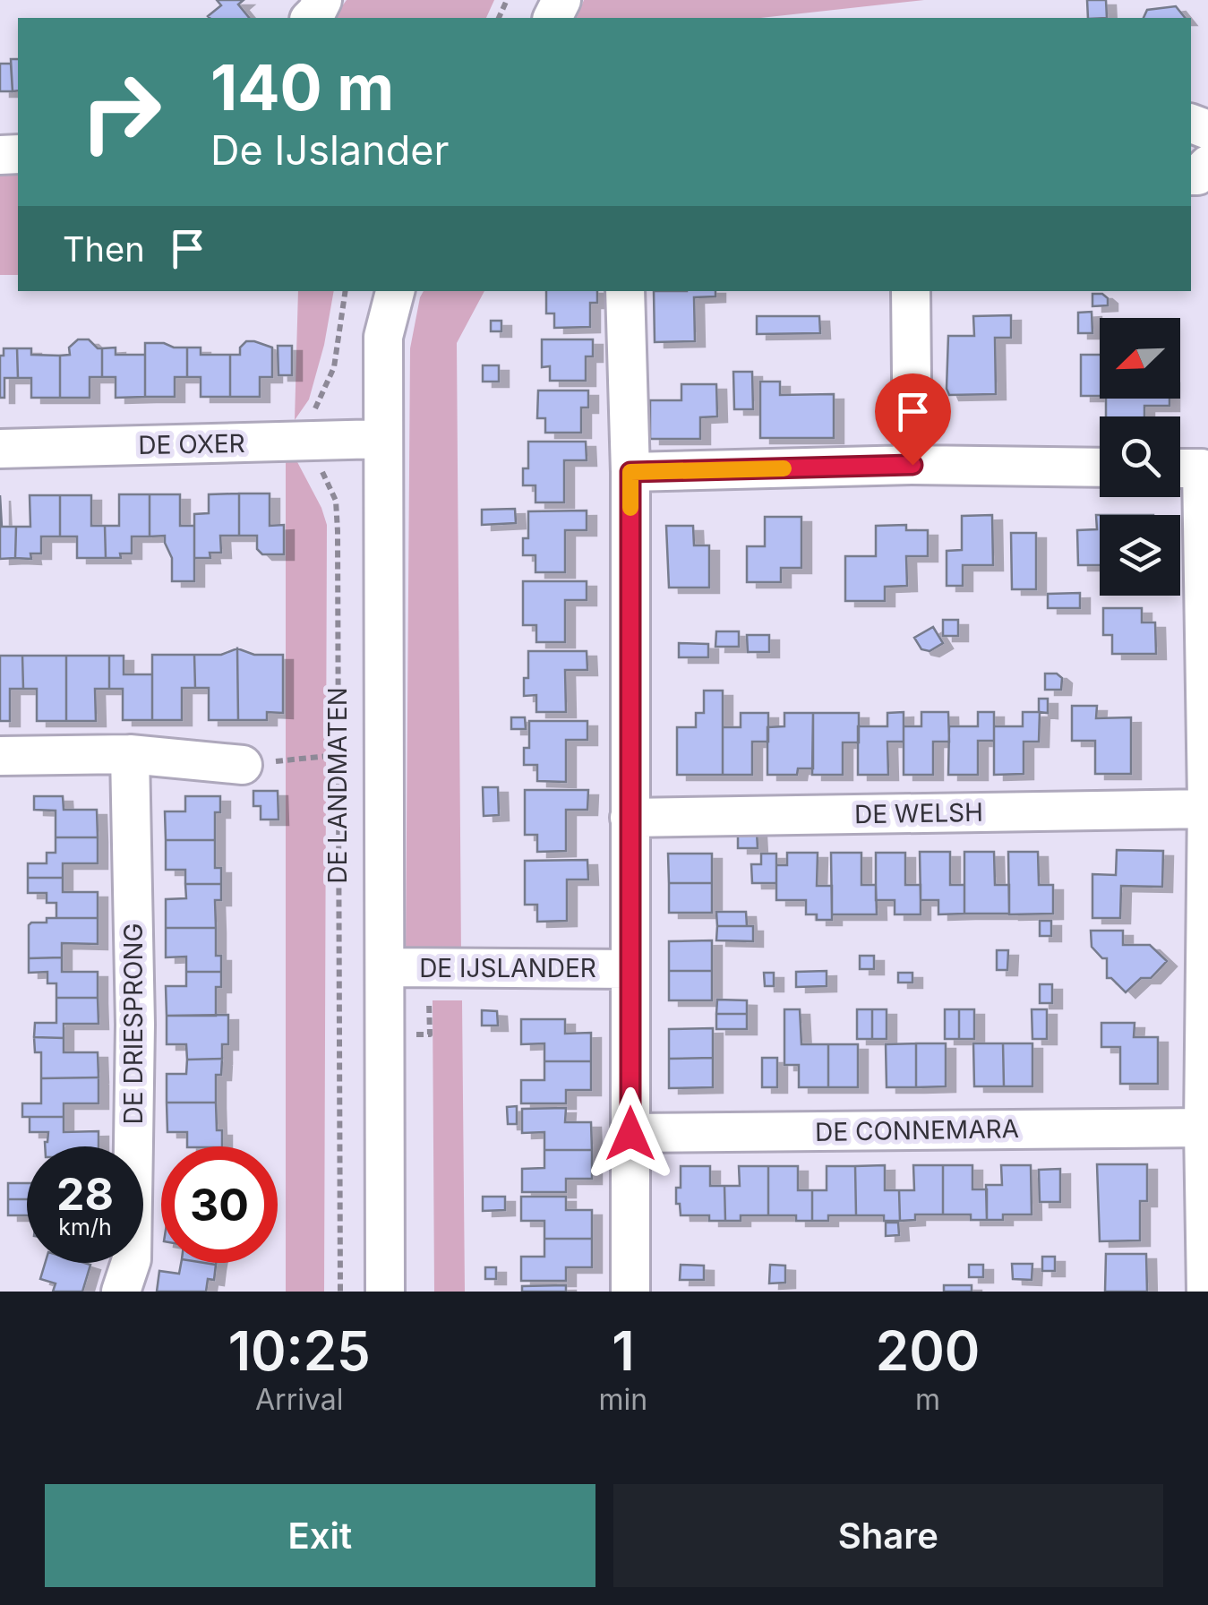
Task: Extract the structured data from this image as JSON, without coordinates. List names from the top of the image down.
{
  "streets": {
    "street": [
      "DE OXER",
      "DE LANDMATEN",
      "DE WELSH",
      "DE IJSLANDER",
      "DE DRIESPRONG",
      "DE CONNEMARA"
    ]
  },
  "crossings": [
    ["DE OXER", "DE LANDMATEN"],
    ["DE LANDMATEN", "DE IJSLANDER"],
    ["DE WELSH", "DE IJSLANDER"],
    ["DE IJSLANDER", "DE CONNEMARA"]
  ],
  "north": "bottom left",
  "page": {
    "turn": ["140 m", "De IJslander"],
    "then": "Then",
    "speed": "28 km/h",
    "limit": "30",
    "eta": [
      "10:25",
      "Arrival",
      "1",
      "min",
      "200",
      "m"
    ],
    "buttons": ["Exit", "Share"]
  }
}
